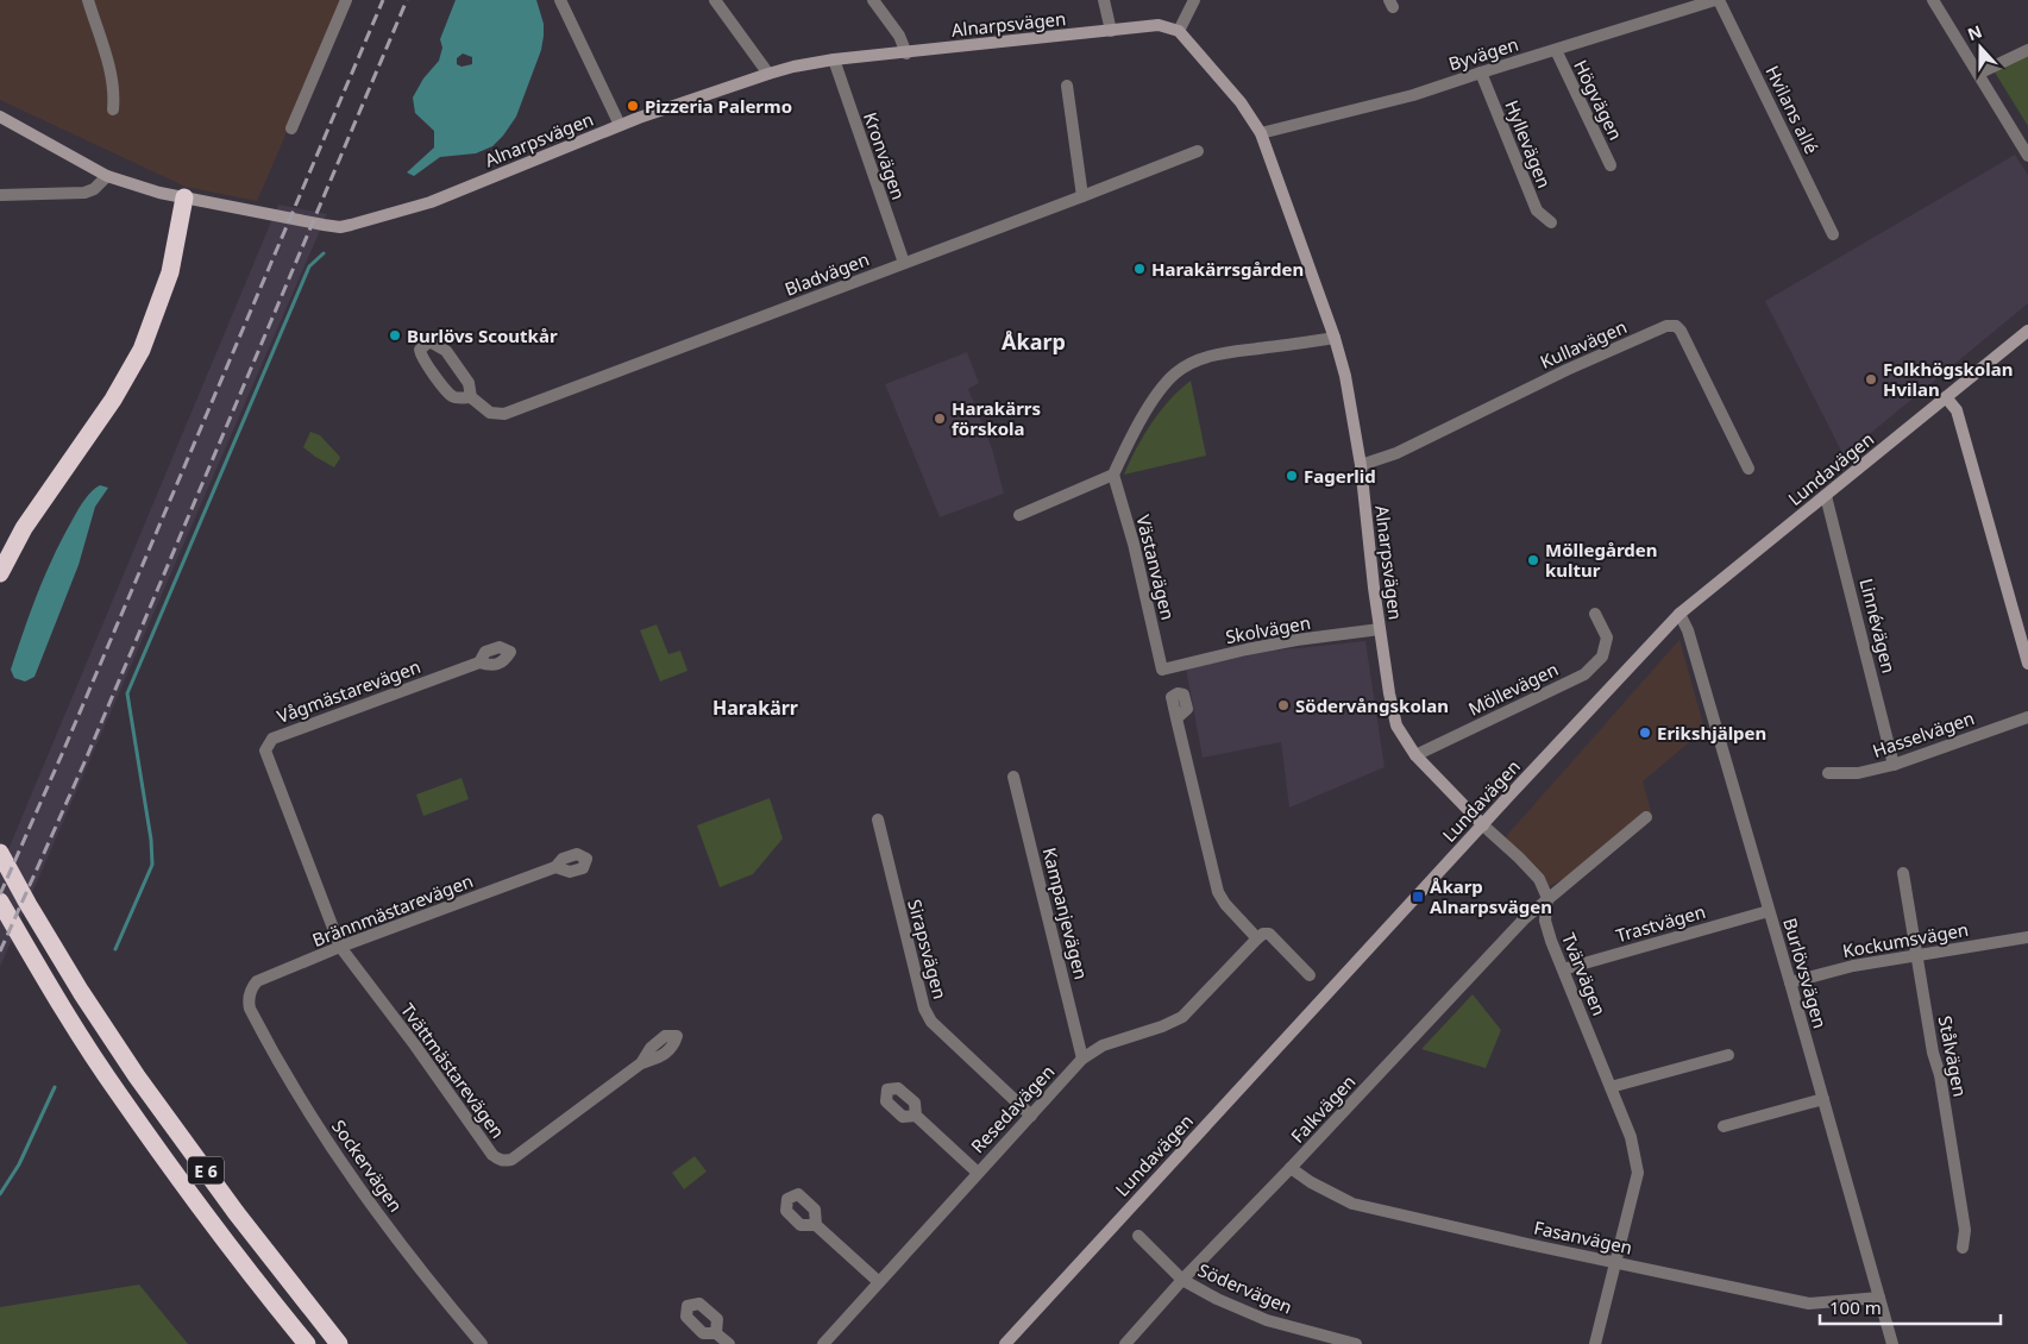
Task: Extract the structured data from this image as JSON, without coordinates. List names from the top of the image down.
{
  "streets": {
    "highway": ["E 6"],
    "street": [
      "Alnarpsvägen",
      "Byvägen",
      "Högvägen",
      "Hvilans allé",
      "Hyllevägen",
      "Kronvägen",
      "Bladvägen",
      "Kullavägen",
      "Lundavägen",
      "Västanvägen",
      "Linnévägen",
      "Skolvägen",
      "Möllevägen",
      "Vågmästarevägen",
      "Hasselvägen",
      "Brännmästarevägen",
      "Kampanjevägen",
      "Trastvägen",
      "Kockumsvägen",
      "Sirapsvägen",
      "Burlövsvägen",
      "Tvärvägen",
      "Stålvägen",
      "Tvättmästarevägen",
      "Resedavägen",
      "Falkvägen",
      "Sockervägen",
      "Fasanvägen",
      "Södervägen"
    ]
  },
  "crossings": [
    ["Alnarpsvägen", "Byvägen"],
    ["Alnarpsvägen", "Kronvägen"],
    ["Alnarpsvägen", "Kullavägen"],
    ["Alnarpsvägen", "Lundavägen"],
    ["Alnarpsvägen", "Skolvägen"],
    ["Alnarpsvägen", "Möllevägen"],
    ["Alnarpsvägen", "Tvärvägen"],
    ["Byvägen", "Högvägen"],
    ["Byvägen", "Hvilans allé"],
    ["Byvägen", "Hyllevägen"],
    ["Kronvägen", "Bladvägen"],
    ["Lundavägen", "Linnévägen"],
    ["Lundavägen", "Burlövsvägen"],
    ["Lundavägen", "Tvärvägen"],
    ["Västanvägen", "Skolvägen"],
    ["Linnévägen", "Hasselvägen"],
    ["Vågmästarevägen", "Brännmästarevägen"],
    ["Vågmästarevägen", "Tvättmästarevägen"],
    ["Brännmästarevägen", "Tvättmästarevägen"],
    ["Brännmästarevägen", "Sockervägen"],
    ["Kampanjevägen", "Resedavägen"],
    ["Trastvägen", "Burlövsvägen"],
    ["Trastvägen", "Tvärvägen"],
    ["Kockumsvägen", "Burlövsvägen"],
    ["Kockumsvägen", "Stålvägen"],
    ["Sirapsvägen", "Resedavägen"],
    ["Burlövsvägen", "Fasanvägen"],
    ["Tvärvägen", "Falkvägen"],
    ["Tvärvägen", "Fasanvägen"],
    ["Falkvägen", "Fasanvägen"],
    ["Falkvägen", "Södervägen"]
  ],
  "districts": ["Åkarp", "Harakärr"],
  "places": {
    "other": [
      "Pizzeria Palermo",
      "Harakärrsgården",
      "Burlövs Scoutkår",
      "Folkhögskolan Hvilan",
      "Harakärrs förskola",
      "Fagerlid",
      "Möllegården kultur",
      "Södervångskolan",
      "Erikshjälpen"
    ],
    "transit": ["Åkarp Alnarpsvägen"]
  },
  "scale_bar": "100 m",
  "north": "top"
}
